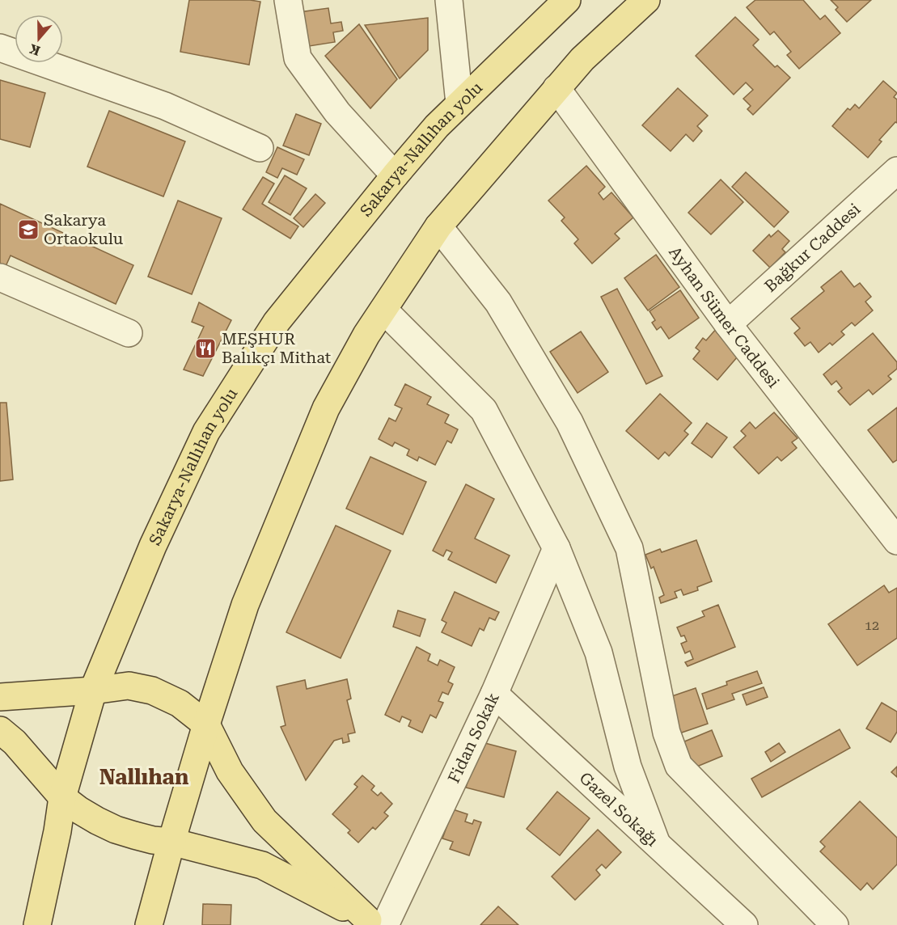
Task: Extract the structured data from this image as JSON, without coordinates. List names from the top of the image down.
{
  "streets": {
    "main road": ["Sakarya-Nallıhan yolu"],
    "street": [
      "Bağkur Caddesi",
      "Ayhan Sümer Caddesi",
      "Fidan Sokak",
      "Gazel Sokağı"
    ]
  },
  "crossings": [
    ["Bağkur Caddesi", "Ayhan Sümer Caddesi"],
    ["Fidan Sokak", "Gazel Sokağı"]
  ],
  "districts": ["Nallıhan"],
  "places": {
    "school or university": ["Sakarya Ortaokulu"],
    "restaurant": ["MEŞHUR Balıkçı Mithat"]
  },
  "house_numbers": ["12"],
  "north": "bottom"
}
